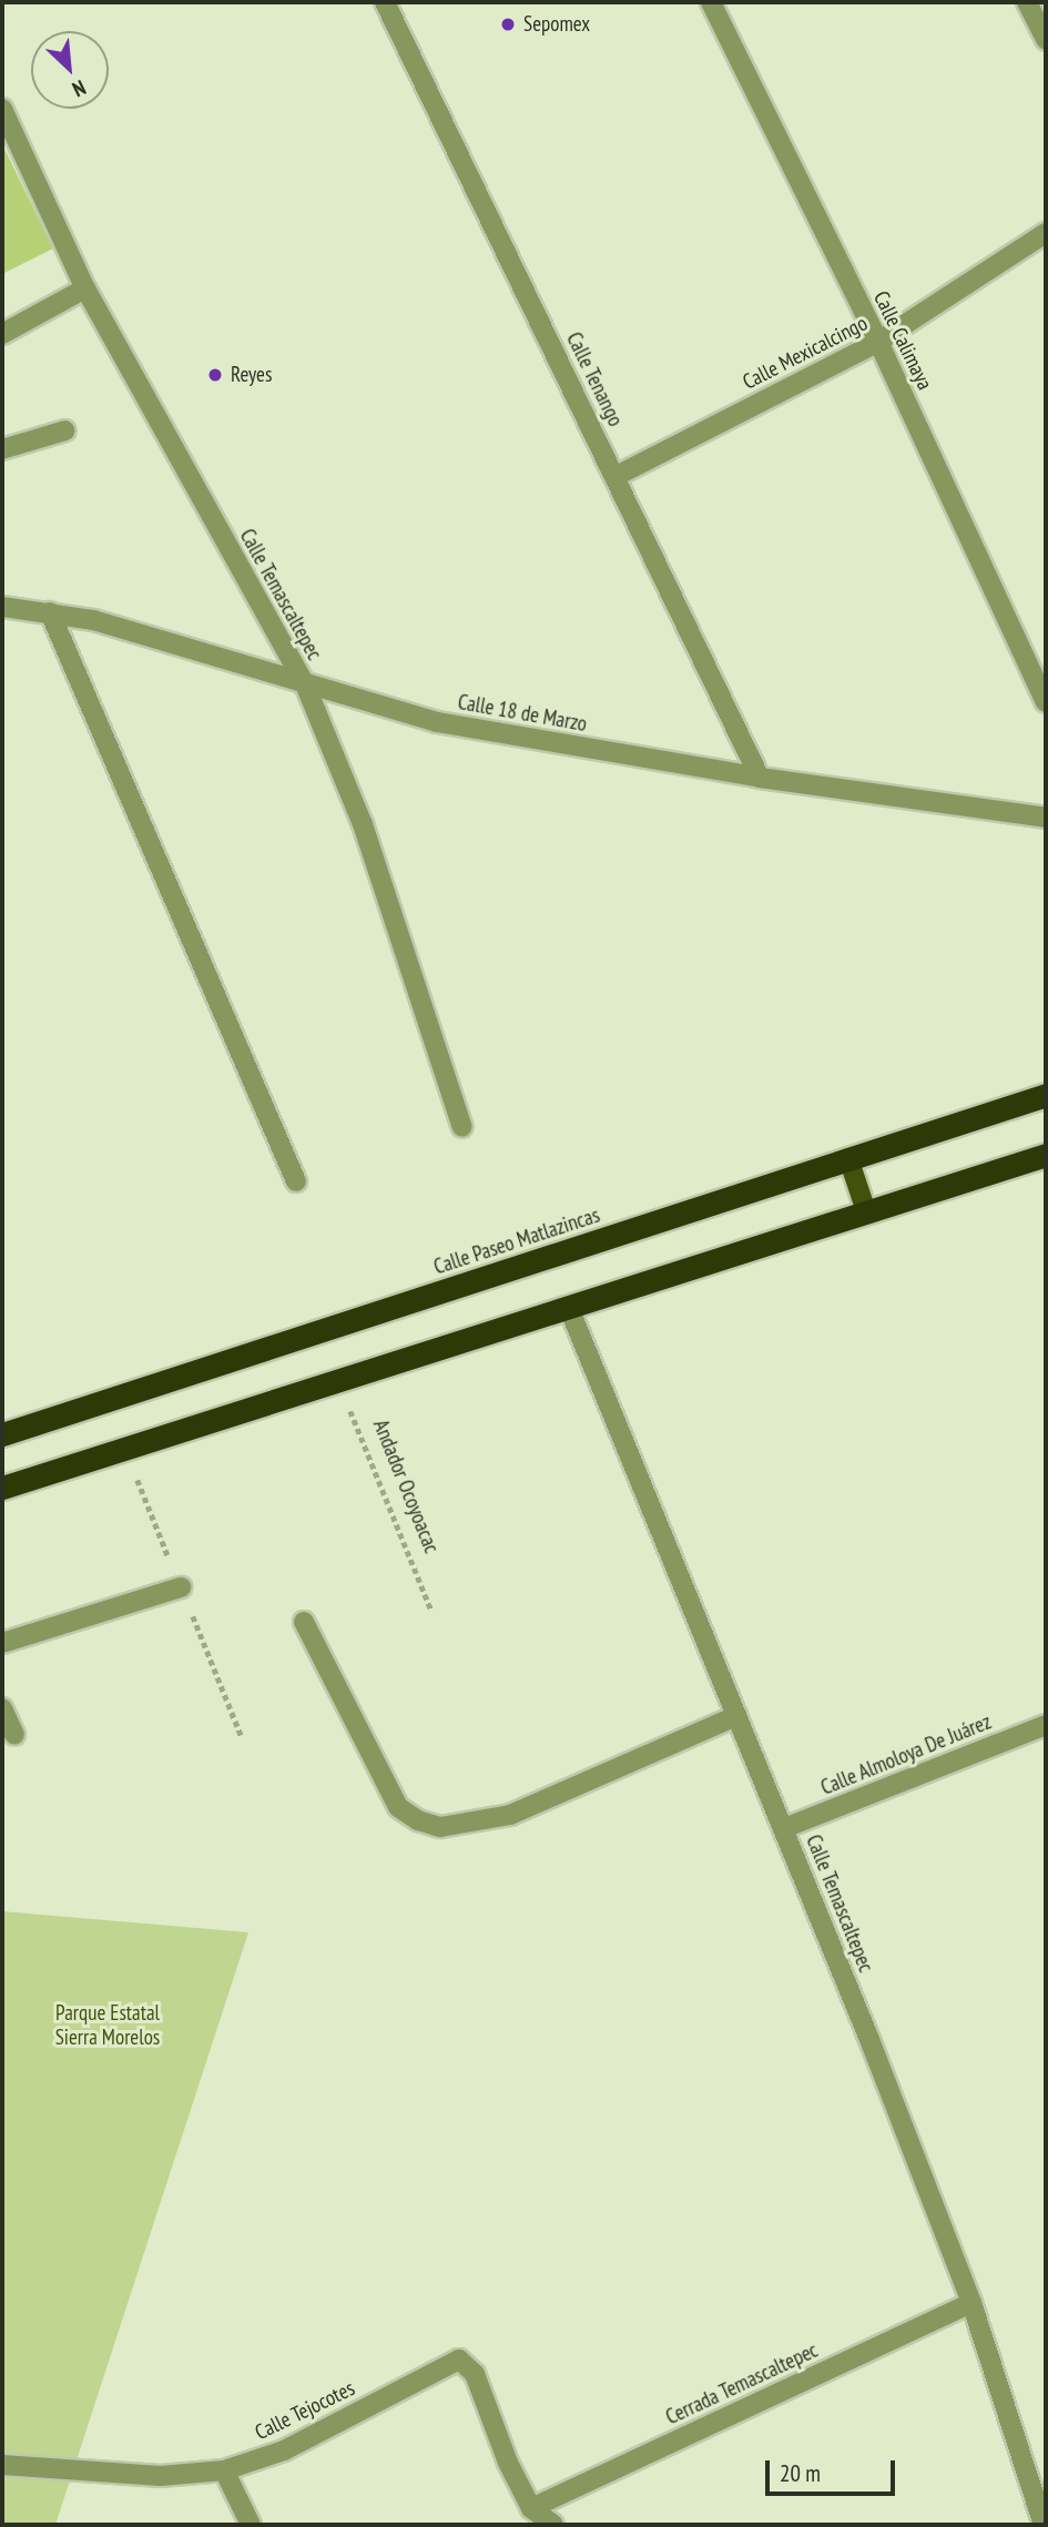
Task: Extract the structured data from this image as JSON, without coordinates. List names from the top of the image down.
{
  "streets": {
    "highway": ["Calle Paseo Matlazincas"],
    "street": [
      "Calle Calimaya",
      "Calle Mexicalcingo",
      "Calle Tenango",
      "Calle Temascaltepec",
      "Calle 18 de Marzo",
      "Calle Almoloya De Juárez",
      "Cerrada Temascaltepec",
      "Calle Tejocotes"
    ],
    "path": ["Andador Ocoyoacac"]
  },
  "crossings": [
    ["Calle Calimaya", "Calle Mexicalcingo"],
    ["Calle Mexicalcingo", "Calle Tenango"],
    ["Calle Tenango", "Calle 18 de Marzo"],
    ["Calle Temascaltepec", "Calle 18 de Marzo"],
    ["Calle Temascaltepec", "Calle Almoloya De Juárez"],
    ["Calle Temascaltepec", "Cerrada Temascaltepec"],
    ["Cerrada Temascaltepec", "Calle Tejocotes"]
  ],
  "parks": ["Parque Estatal Sierra Morelos"],
  "places": ["Sepomex", "Reyes"],
  "scale_bar": "20 m",
  "north": "bottom right"
}
